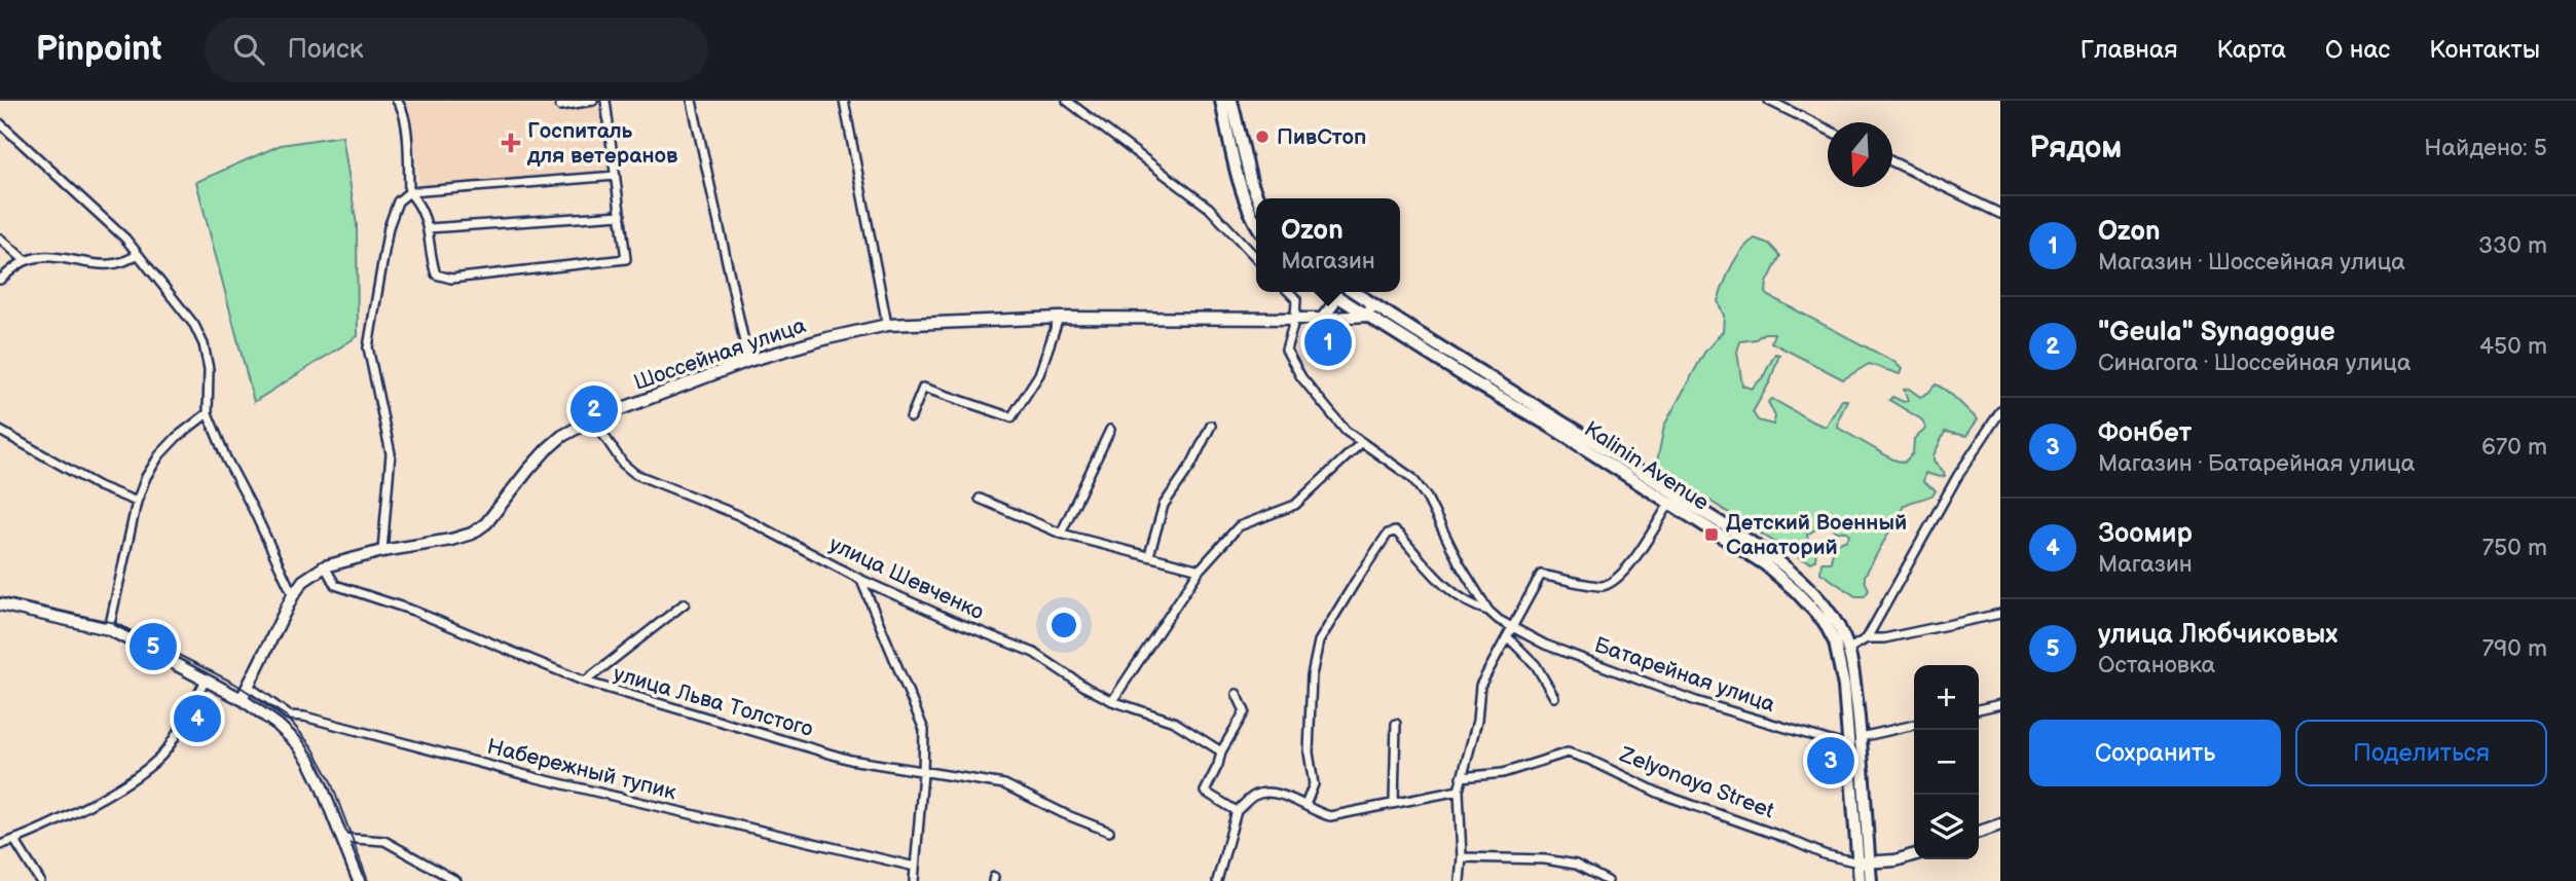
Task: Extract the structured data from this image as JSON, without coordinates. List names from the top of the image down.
{
  "streets": {
    "main road": ["Шоссейная улица", "Kalinin Avenue", "Zelyonaya Street"],
    "street": [
      "улица Шевченко",
      "Батарейная улица",
      "улица Льва Толстого",
      "Набережный тупик"
    ]
  },
  "crossings": [
    ["Шоссейная улица", "Kalinin Avenue"],
    ["Шоссейная улица", "улица Шевченко"],
    ["Шоссейная улица", "улица Льва Толстого"],
    ["Шоссейная улица", "Набережный тупик"],
    ["Kalinin Avenue", "Батарейная улица"],
    ["Kalinin Avenue", "Zelyonaya Street"]
  ],
  "places": {
    "other": ["ПивСтоп"],
    "health": ["Госпиталь для ветеранов"],
    "transit": ["Детский Военный Санаторий"]
  },
  "north": "bottom",
  "page": {
    "header": "Pinpoint",
    "search": "Поиск",
    "nav": [
      "Главная",
      "Карта",
      "О нас",
      "Контакты"
    ],
    "heading": ["Рядом", "Найдено: 5"],
    "list": [
      {
        "mark": "1",
        "name": "Ozon",
        "note": "Магазин · Шоссейная улица",
        "value": "330 m"
      },
      {
        "mark": "2",
        "name": "\"Geula\" Synagogue",
        "note": "Синагога · Шоссейная улица",
        "value": "450 m"
      },
      {
        "mark": "3",
        "name": "Фонбет",
        "note": "Магазин · Батарейная улица",
        "value": "670 m"
      },
      {
        "mark": "4",
        "name": "Зоомир",
        "note": "Магазин",
        "value": "750 m"
      },
      {
        "mark": "5",
        "name": "улица Любчиковых",
        "note": "Остановка",
        "value": "790 m"
      }
    ],
    "popup": ["Ozon", "Магазин"],
    "pins": [
      "1",
      "2",
      "5",
      "4",
      "3"
    ],
    "map_buttons": ["+", "−"],
    "buttons": ["Сохранить", "Поделиться"]
  }
}
